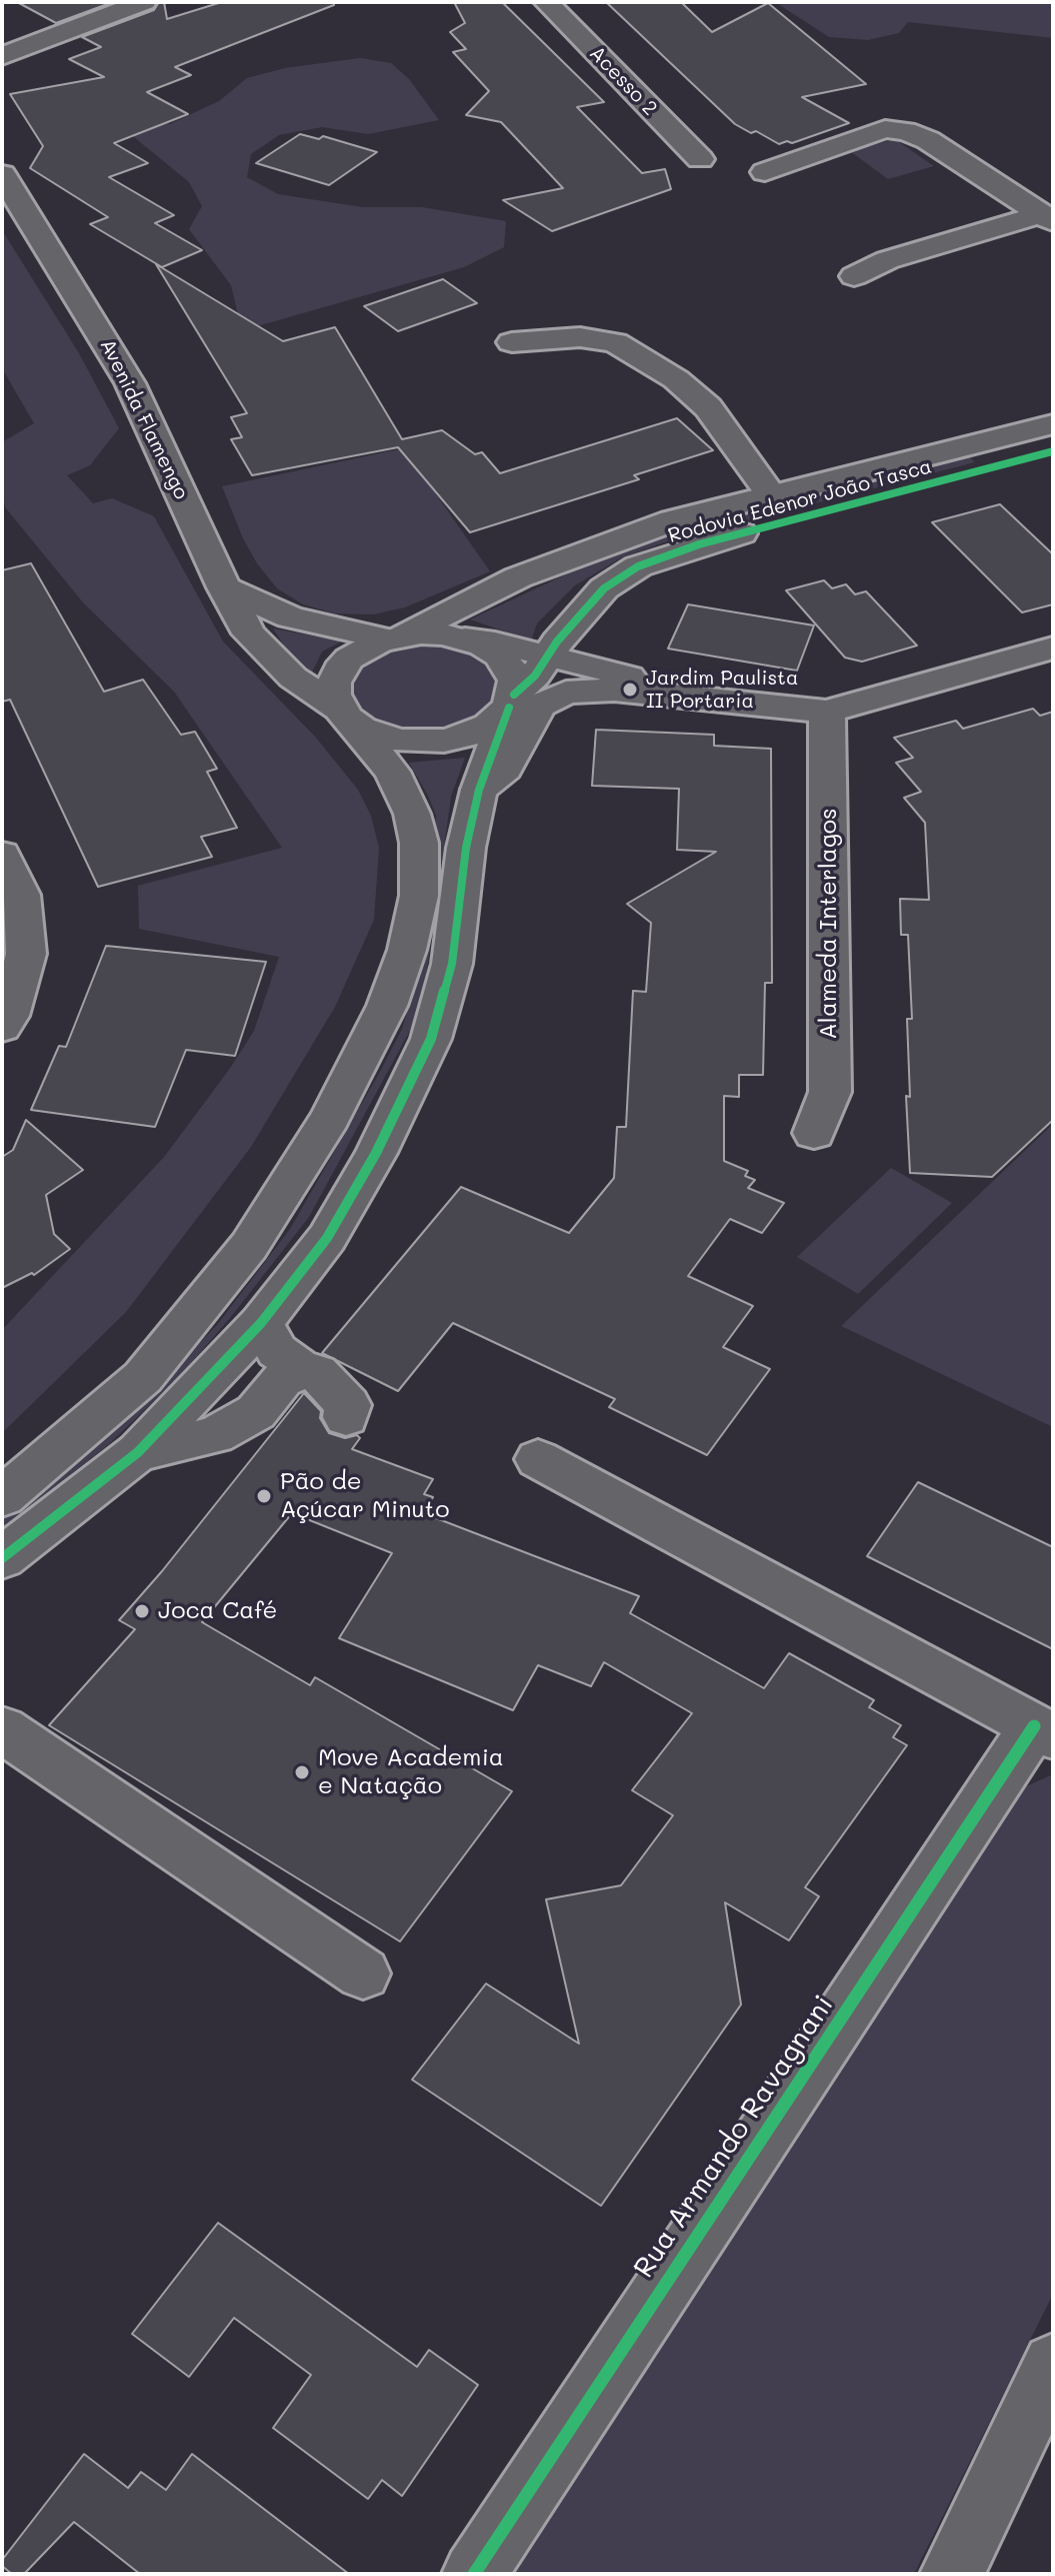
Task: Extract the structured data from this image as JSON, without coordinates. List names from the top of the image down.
{
  "streets": {
    "street": [
      "Acesso 2",
      "Avenida Flamengo",
      "Rodovia Edenor João Tasca",
      "Alameda Interlagos",
      "Rua Armando Ravagnani"
    ]
  },
  "crossings": [
    ["Avenida Flamengo", "Rodovia Edenor João Tasca"]
  ],
  "places": [
    "Jardim Paulista II Portaria",
    "Pão de Açúcar Minuto",
    "Joca Café",
    "Move Academia e Natação"
  ]
}
